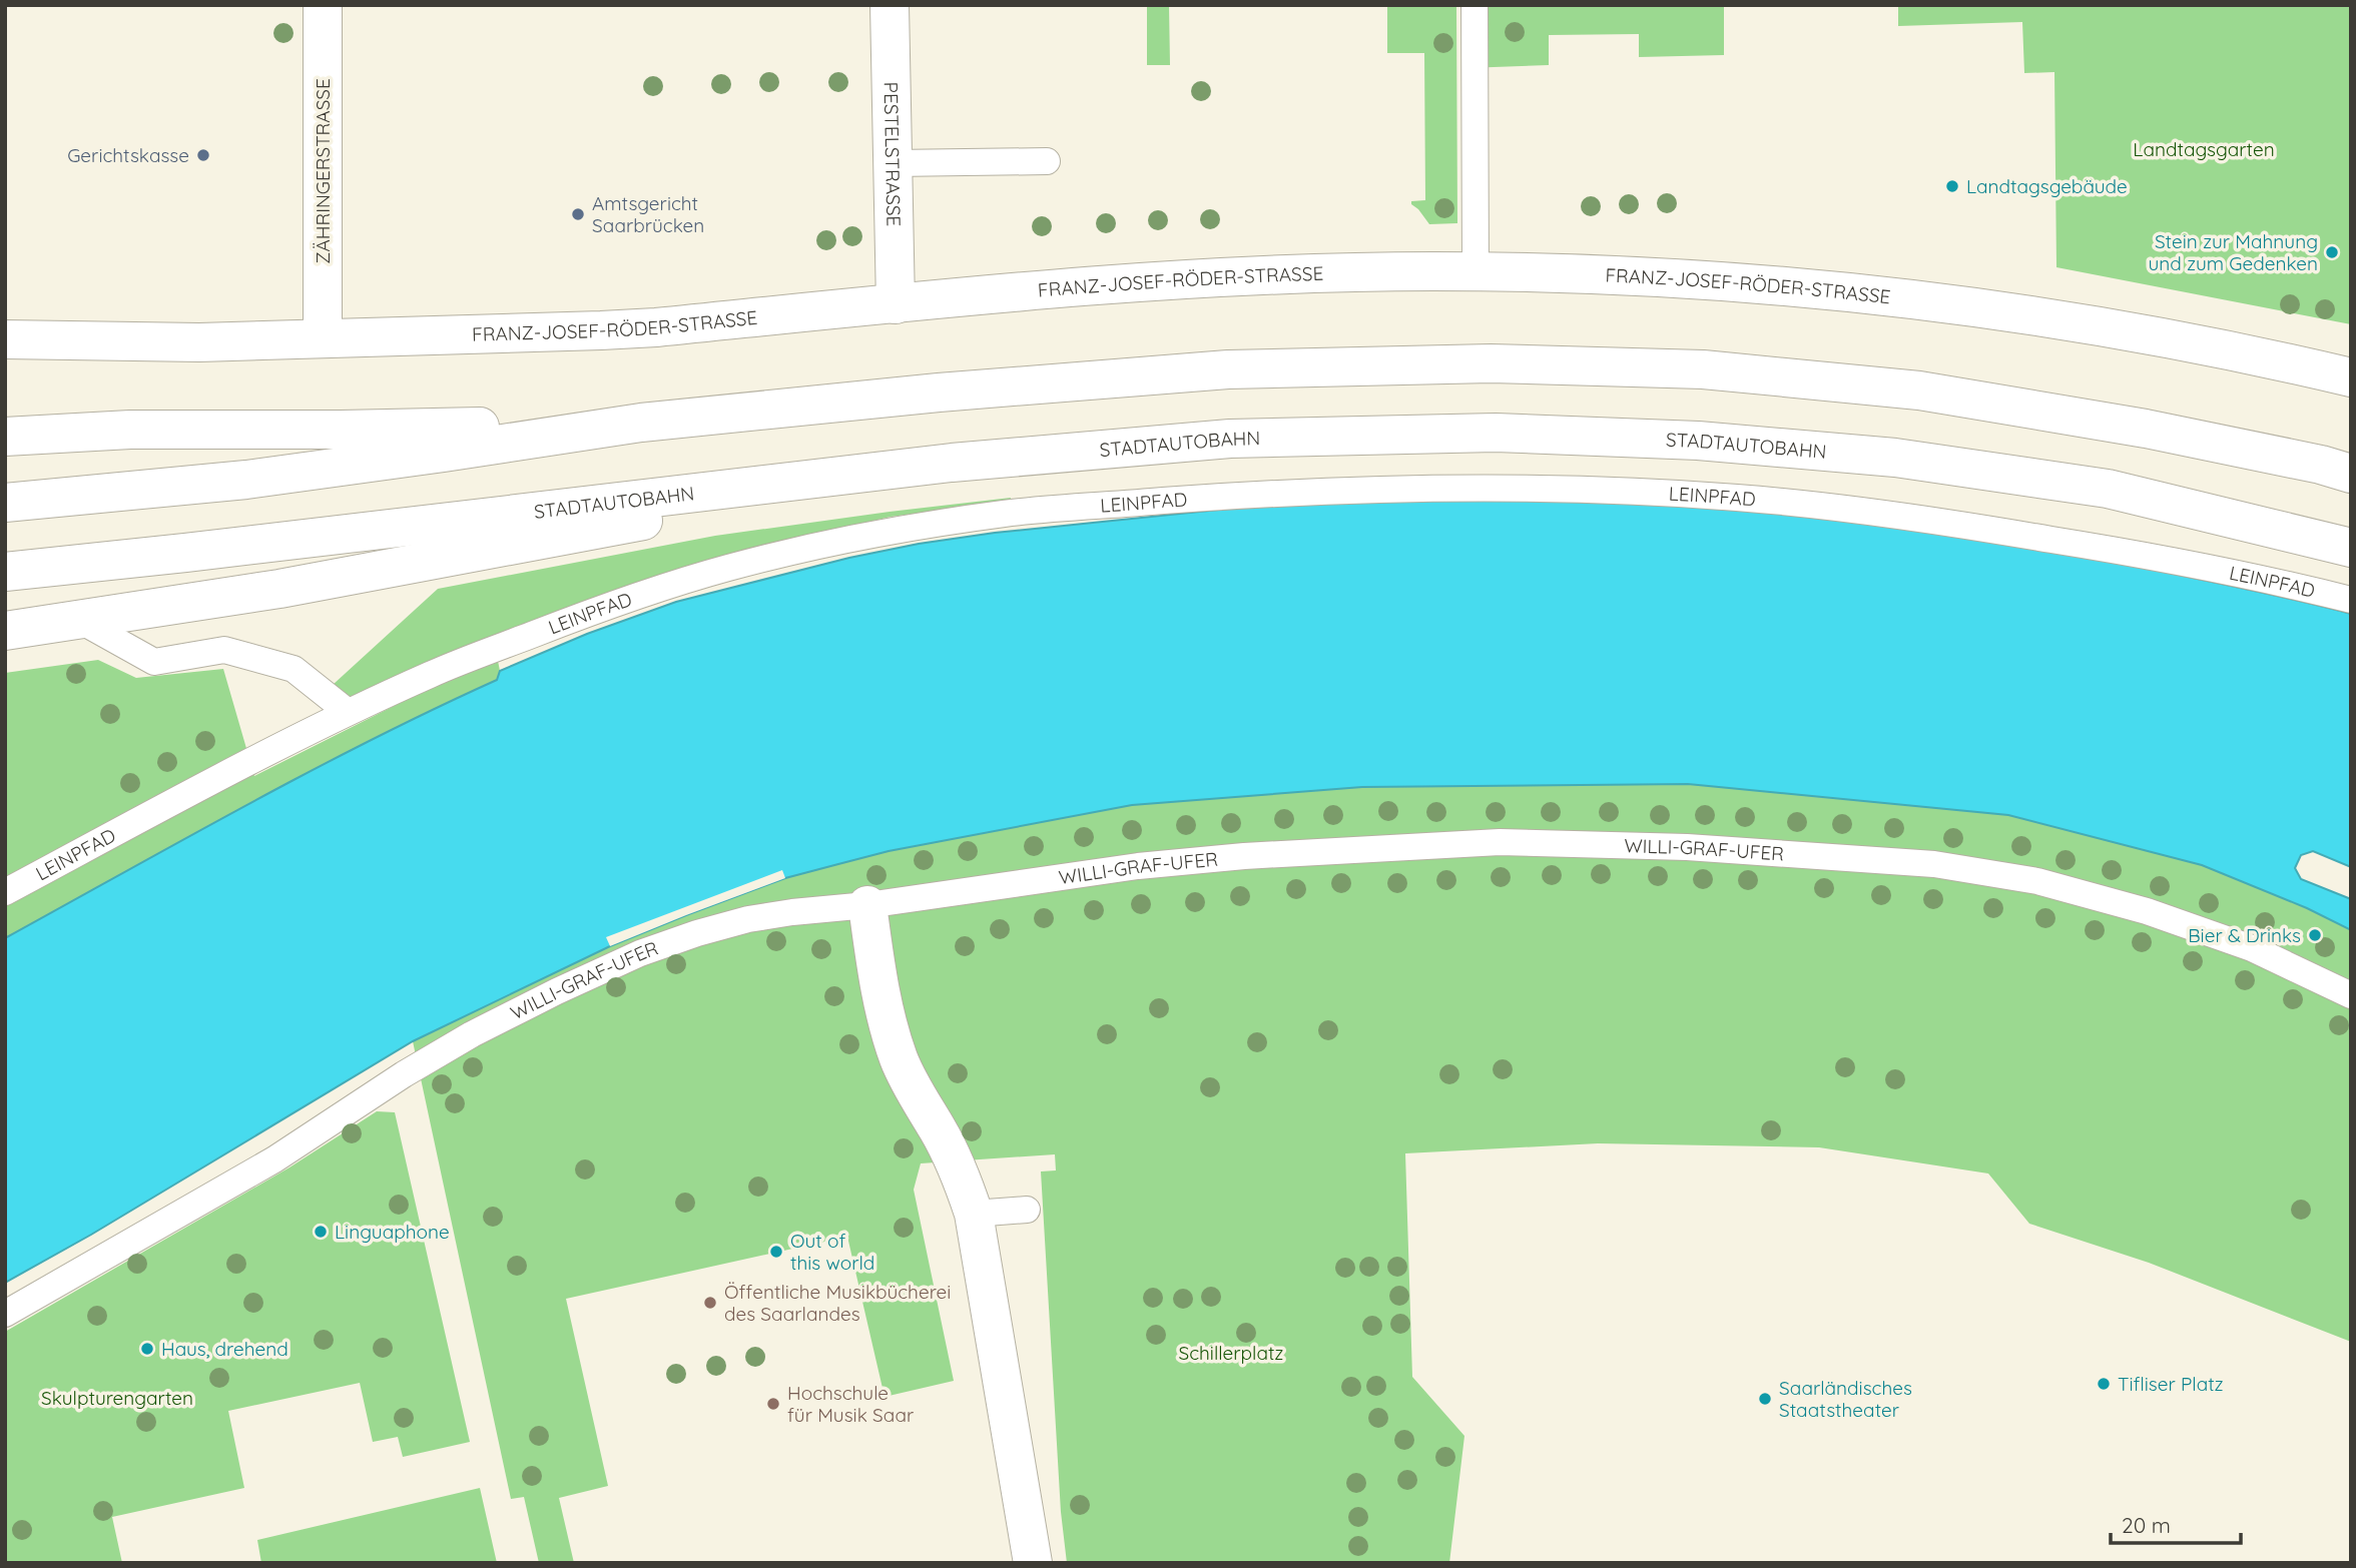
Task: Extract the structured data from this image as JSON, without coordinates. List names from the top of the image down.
{
  "streets": {
    "main road": [
      "PESTELSTRASSE",
      "ZÄHRINGERSTRASSE",
      "FRANZ-JOSEF-RÖDER-STRASSE",
      "STADTAUTOBAHN"
    ],
    "lane": ["LEINPFAD", "WILLI-GRAF-UFER"]
  },
  "crossings": [
    ["PESTELSTRASSE", "FRANZ-JOSEF-RÖDER-STRASSE"],
    ["ZÄHRINGERSTRASSE", "FRANZ-JOSEF-RÖDER-STRASSE"]
  ],
  "parks": ["Landtagsgarten", "Schillerplatz", "Skulpturengarten"],
  "places": [
    "Gerichtskasse",
    "Landtagsgebäude",
    "Amtsgericht Saarbrücken",
    "Stein zur Mahnung und zum Gedenken",
    "Bier & Drinks",
    "Linguaphone",
    "Out of this world",
    "Öffentliche Musikbücherei des Saarlandes",
    "Haus, drehend",
    "Tifliser Platz",
    "Saarländisches Staatstheater",
    "Hochschule für Musik Saar"
  ],
  "scale_bar": "20 m"
}
